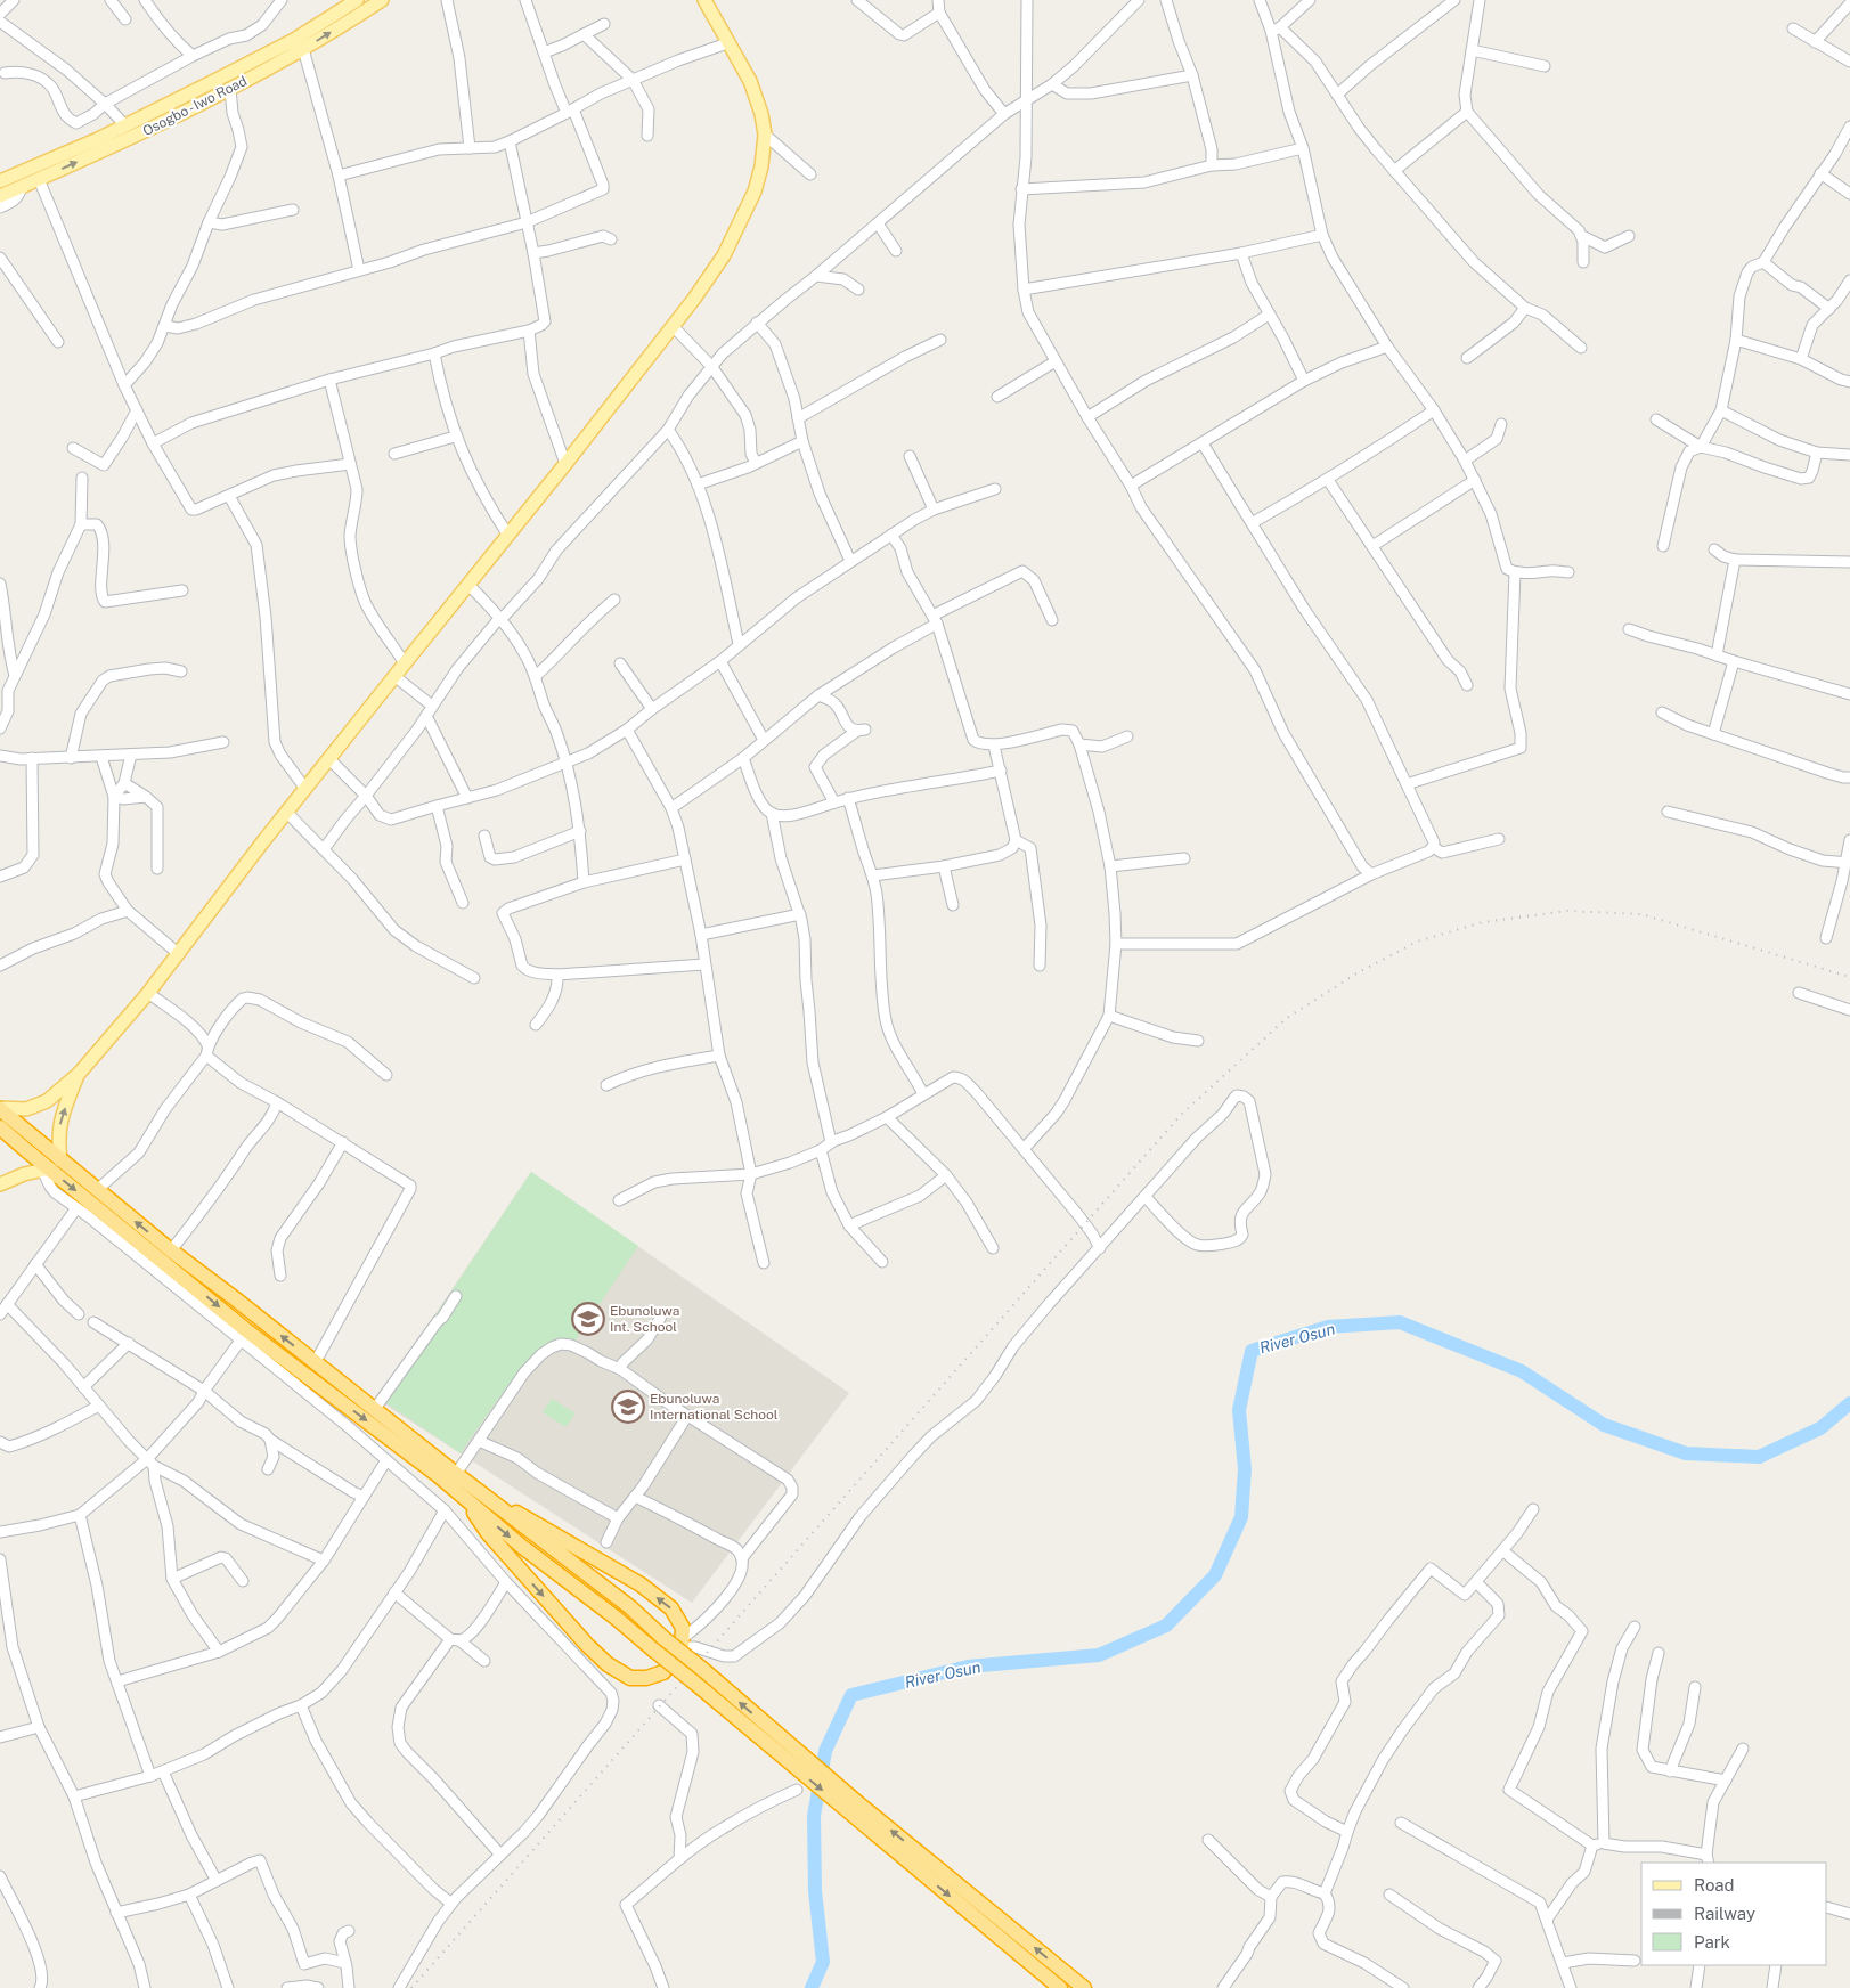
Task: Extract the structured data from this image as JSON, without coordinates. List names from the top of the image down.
{
  "streets": {
    "main road": ["Osogbo - Iwo Road"]
  },
  "water": ["River Osun"],
  "places": {
    "school or university": ["Ebunoluwa Int. School", "Ebunoluwa International School"]
  },
  "legend": ["Road", "Railway", "Park"]
}
